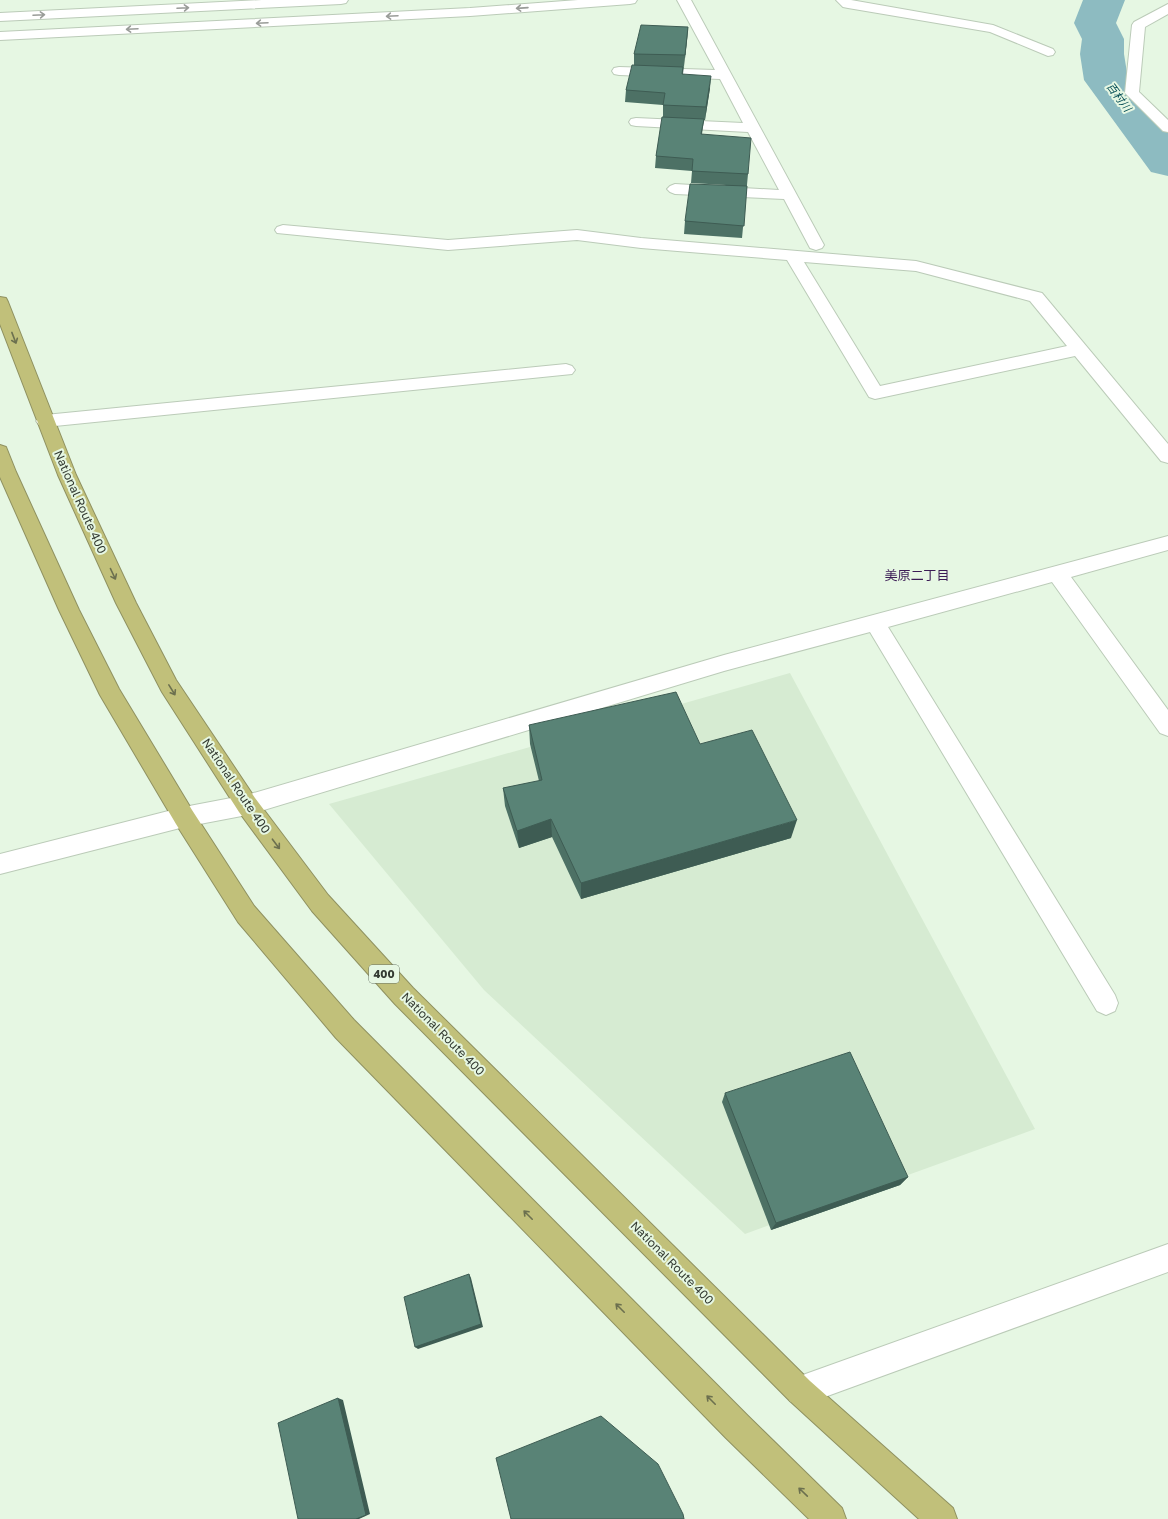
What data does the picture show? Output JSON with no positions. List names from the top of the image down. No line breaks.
{"streets":{"highway":["National Route 400","400"]},"districts":["美原二丁目"],"water":["百村川"]}
